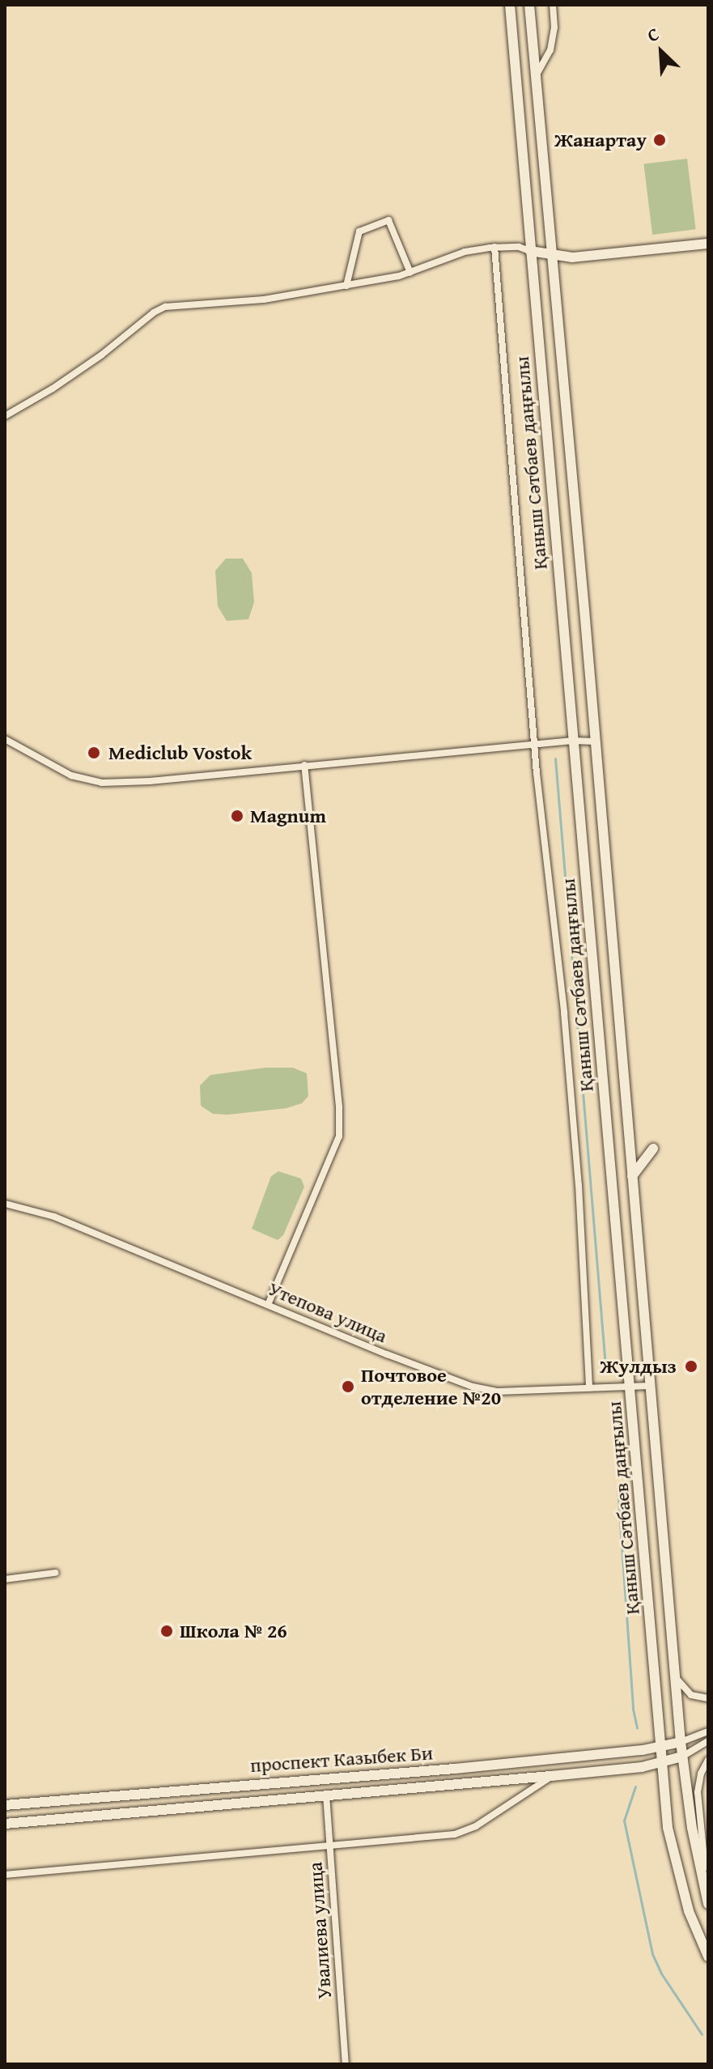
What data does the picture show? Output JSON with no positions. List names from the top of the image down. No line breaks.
{"streets":{"main road":["Қаныш Сәтбаев даңғылы","проспект Казыбек Би"],"street":["Утепова улица","Увалиева улица"]},"crossings":[["Қаныш Сәтбаев даңғылы","Утепова улица"],["Қаныш Сәтбаев даңғылы","проспект Казыбек Би"],["проспект Казыбек Би","Увалиева улица"]],"places":["Жанартау","Mediclub Vostok","Magnum","Жулдыз","Почтовое отделение №20","Школа № 26"],"north":"top left"}
